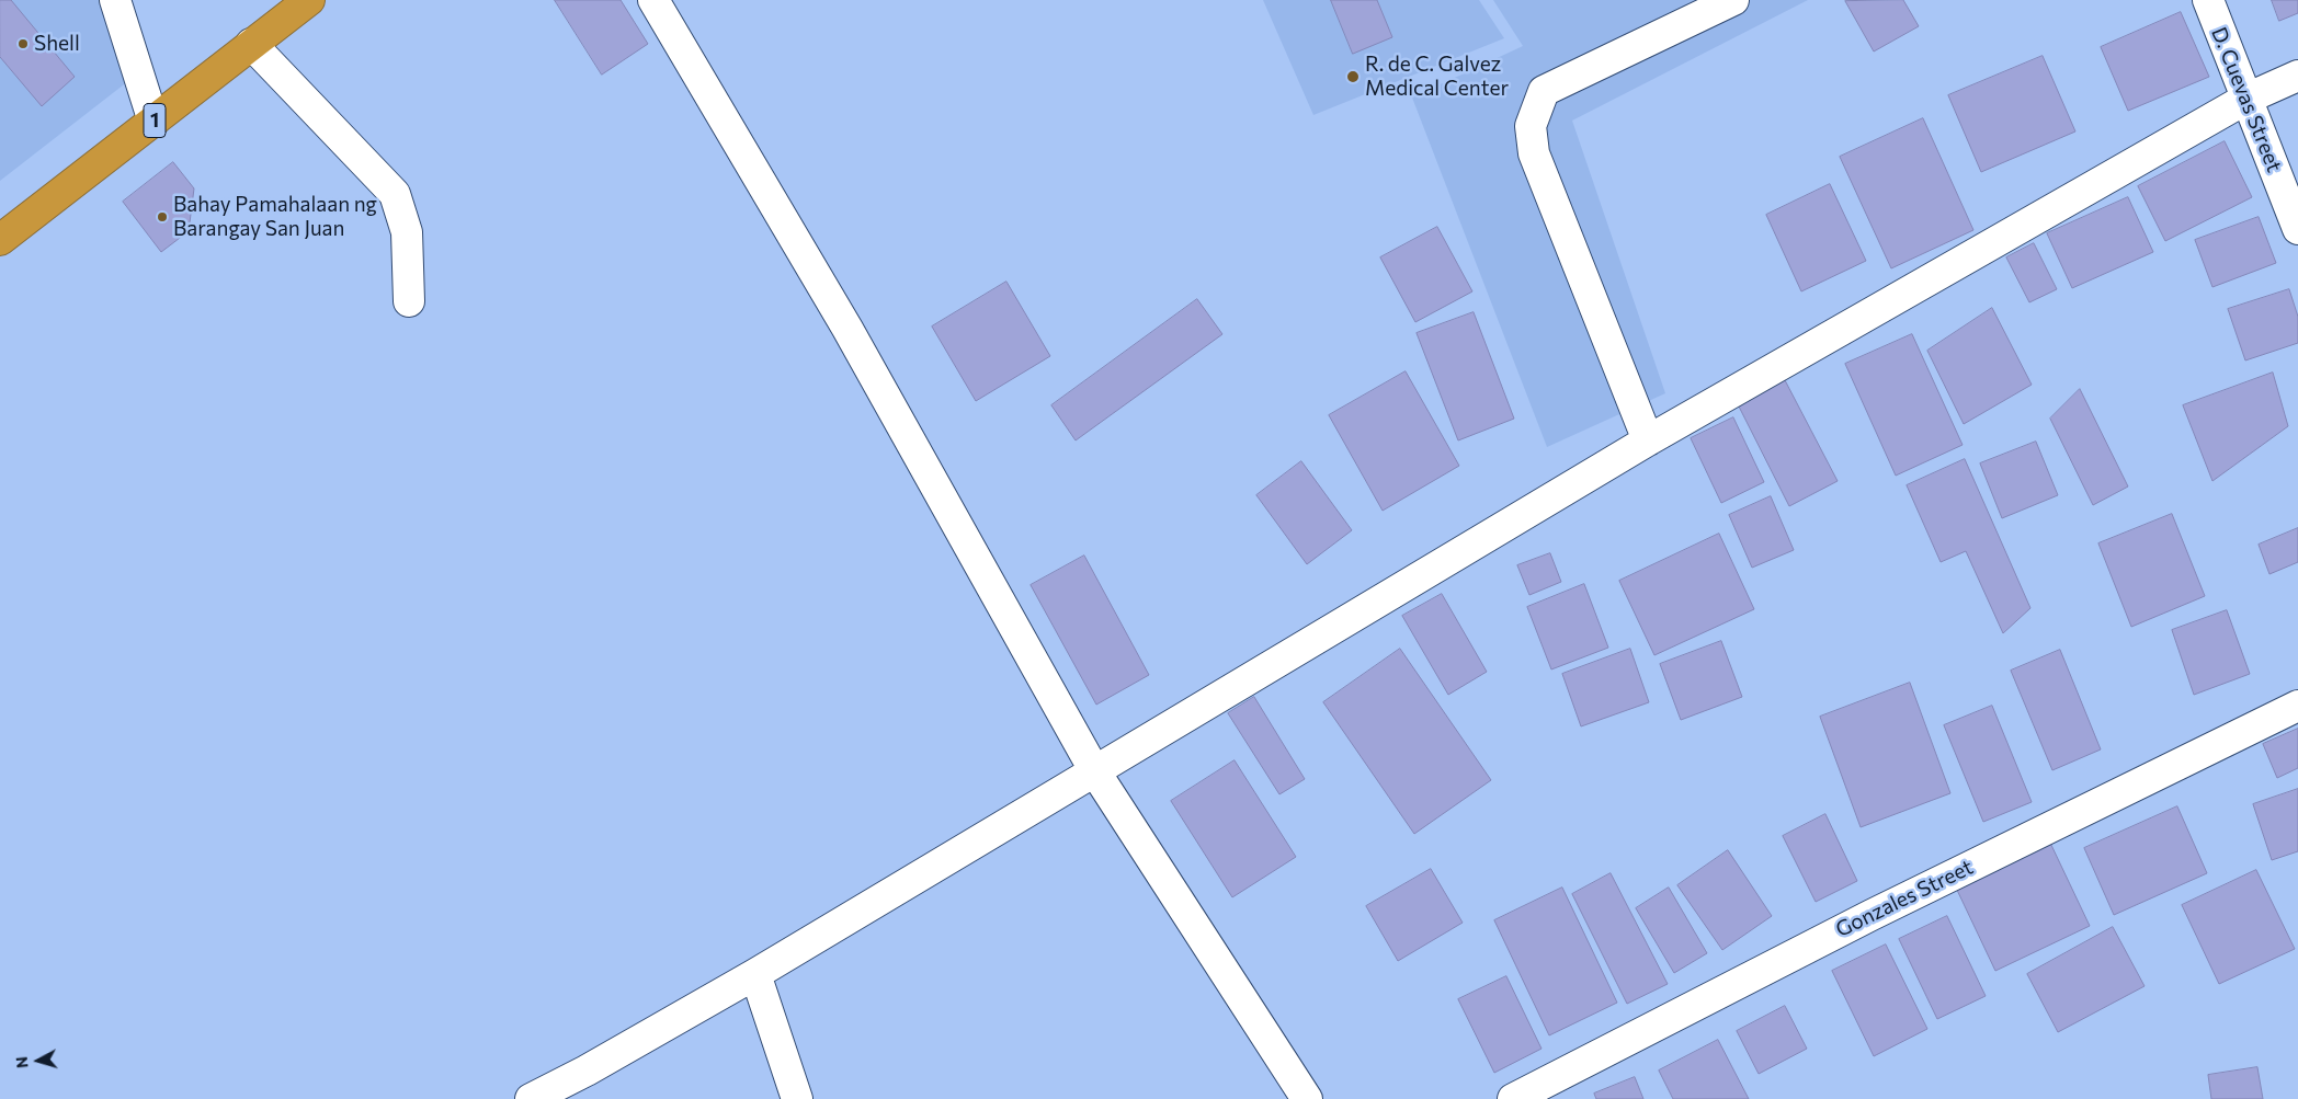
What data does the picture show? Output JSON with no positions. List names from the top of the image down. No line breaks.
{"streets":{"highway":["1"],"street":["D. Cuevas Street","Gonzales Street"]},"places":["Shell","R. de C. Galvez Medical Center","Bahay Pamahalaan ng Barangay San Juan"],"north":"left"}
